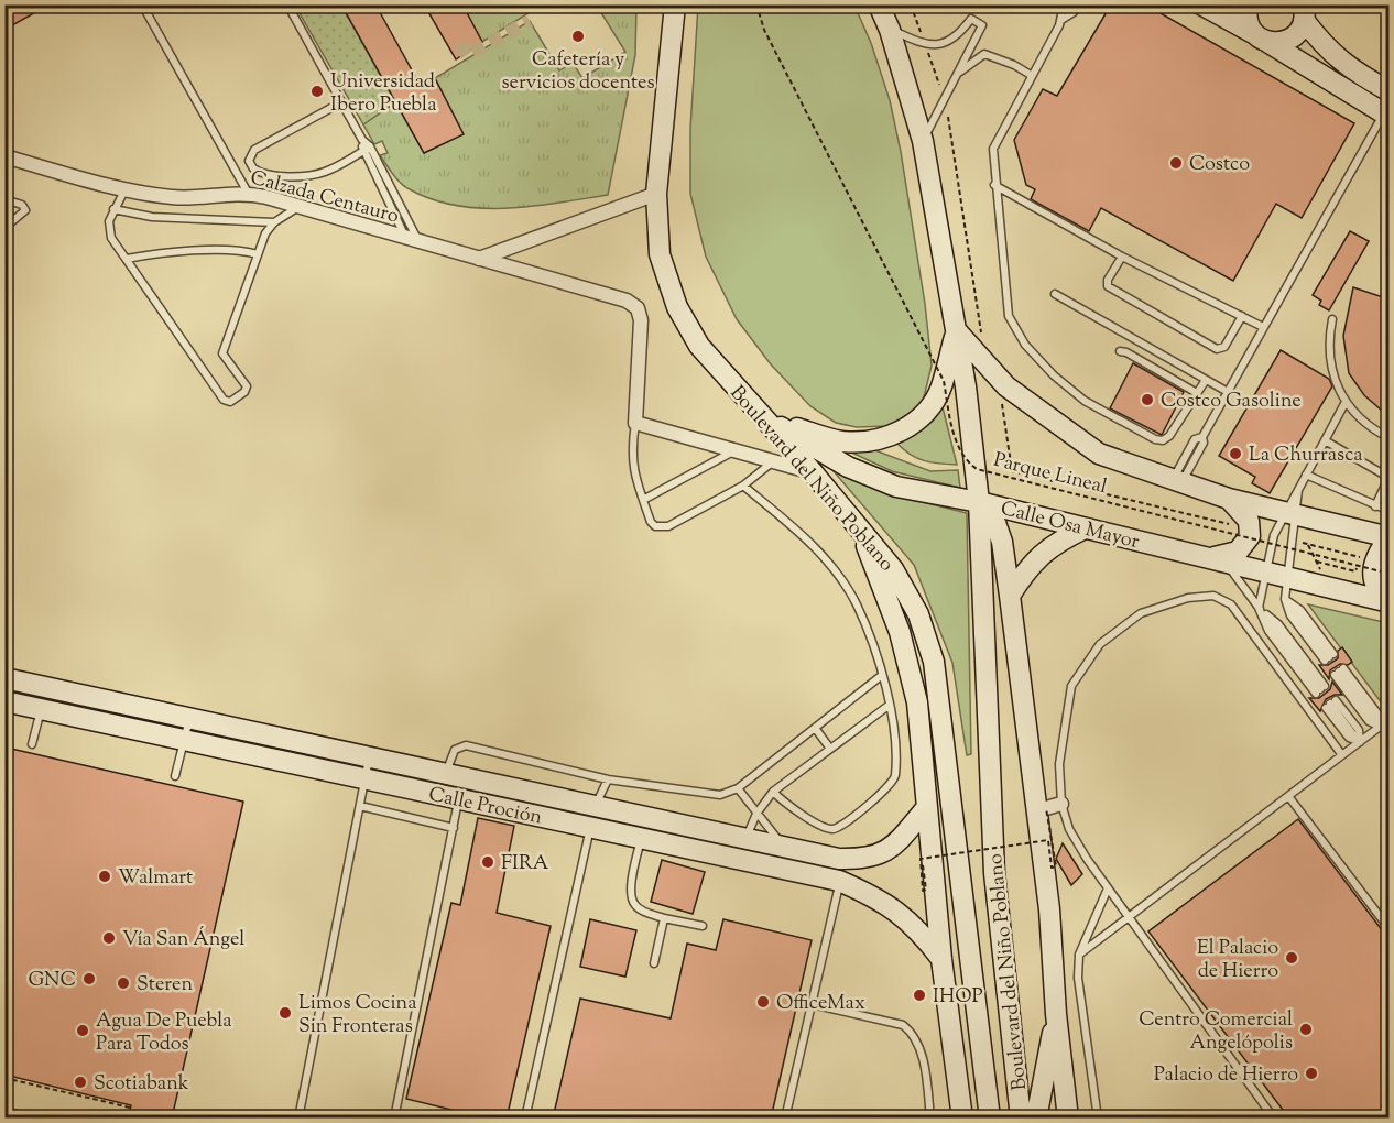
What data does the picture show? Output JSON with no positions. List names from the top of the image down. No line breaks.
{"streets":{"main road":["Boulevard del Niño Poblano","Calle Osa Mayor","Calle Proción"],"street":["Calzada Centauro"],"path":["Parque Lineal"]},"crossings":[["Boulevard del Niño Poblano","Calle Osa Mayor"]],"places":["Cafetería y servicios docentes","Universidad Ibero Puebla","Costco","Costco Gasoline","La Churrasca","FIRA","Walmart","Vía San Ángel","El Palacio de Hierro","GNC","Steren","IHOP","OfficeMax","Limos Cocina Sin Fronteras","Centro Comercial Angelópolis","Agua De Puebla Para Todos","Palacio de Hierro","Scotiabank"]}
